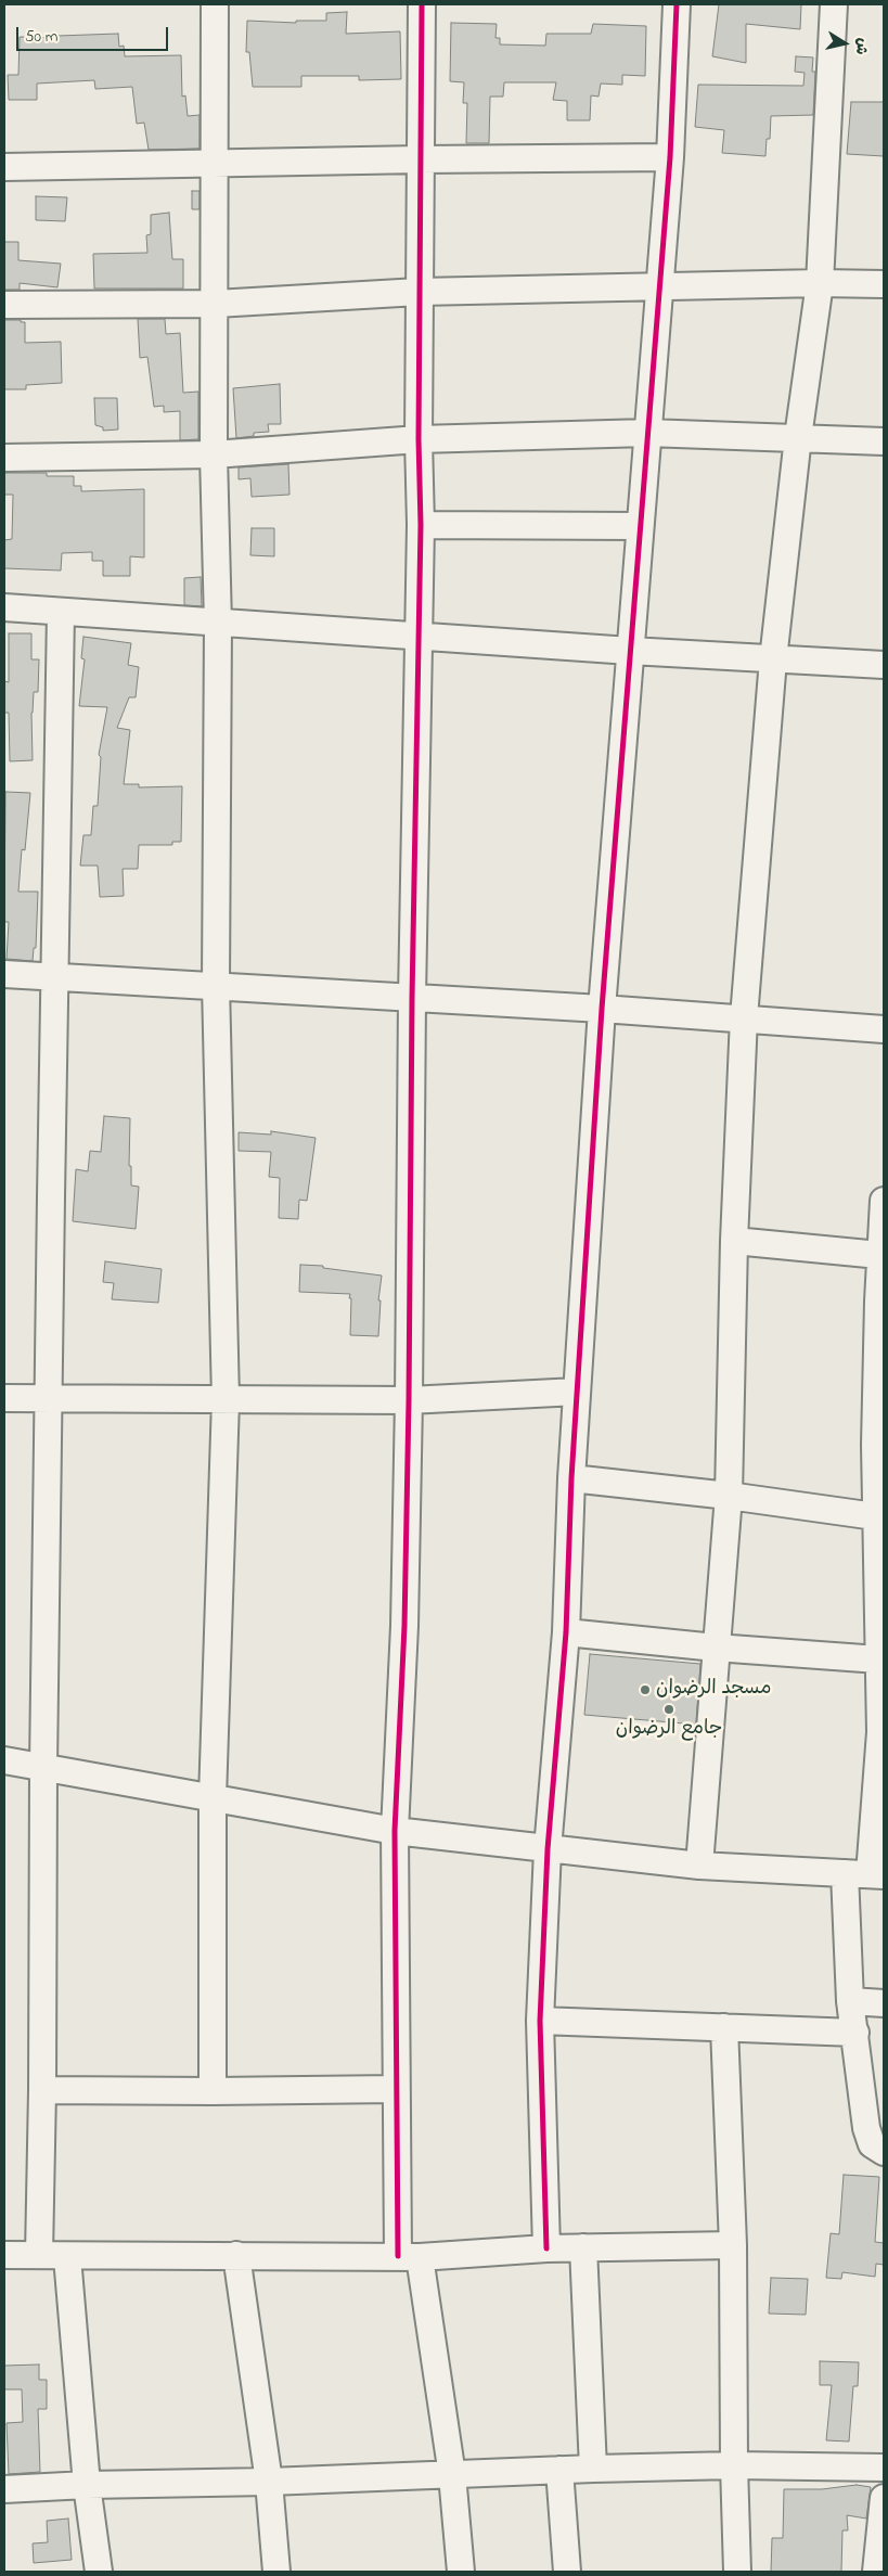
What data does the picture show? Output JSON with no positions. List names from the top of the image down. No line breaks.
{"places":["مسجد الرضوان","جامع الرضوان"],"scale_bar":"50 m","north":"right"}
